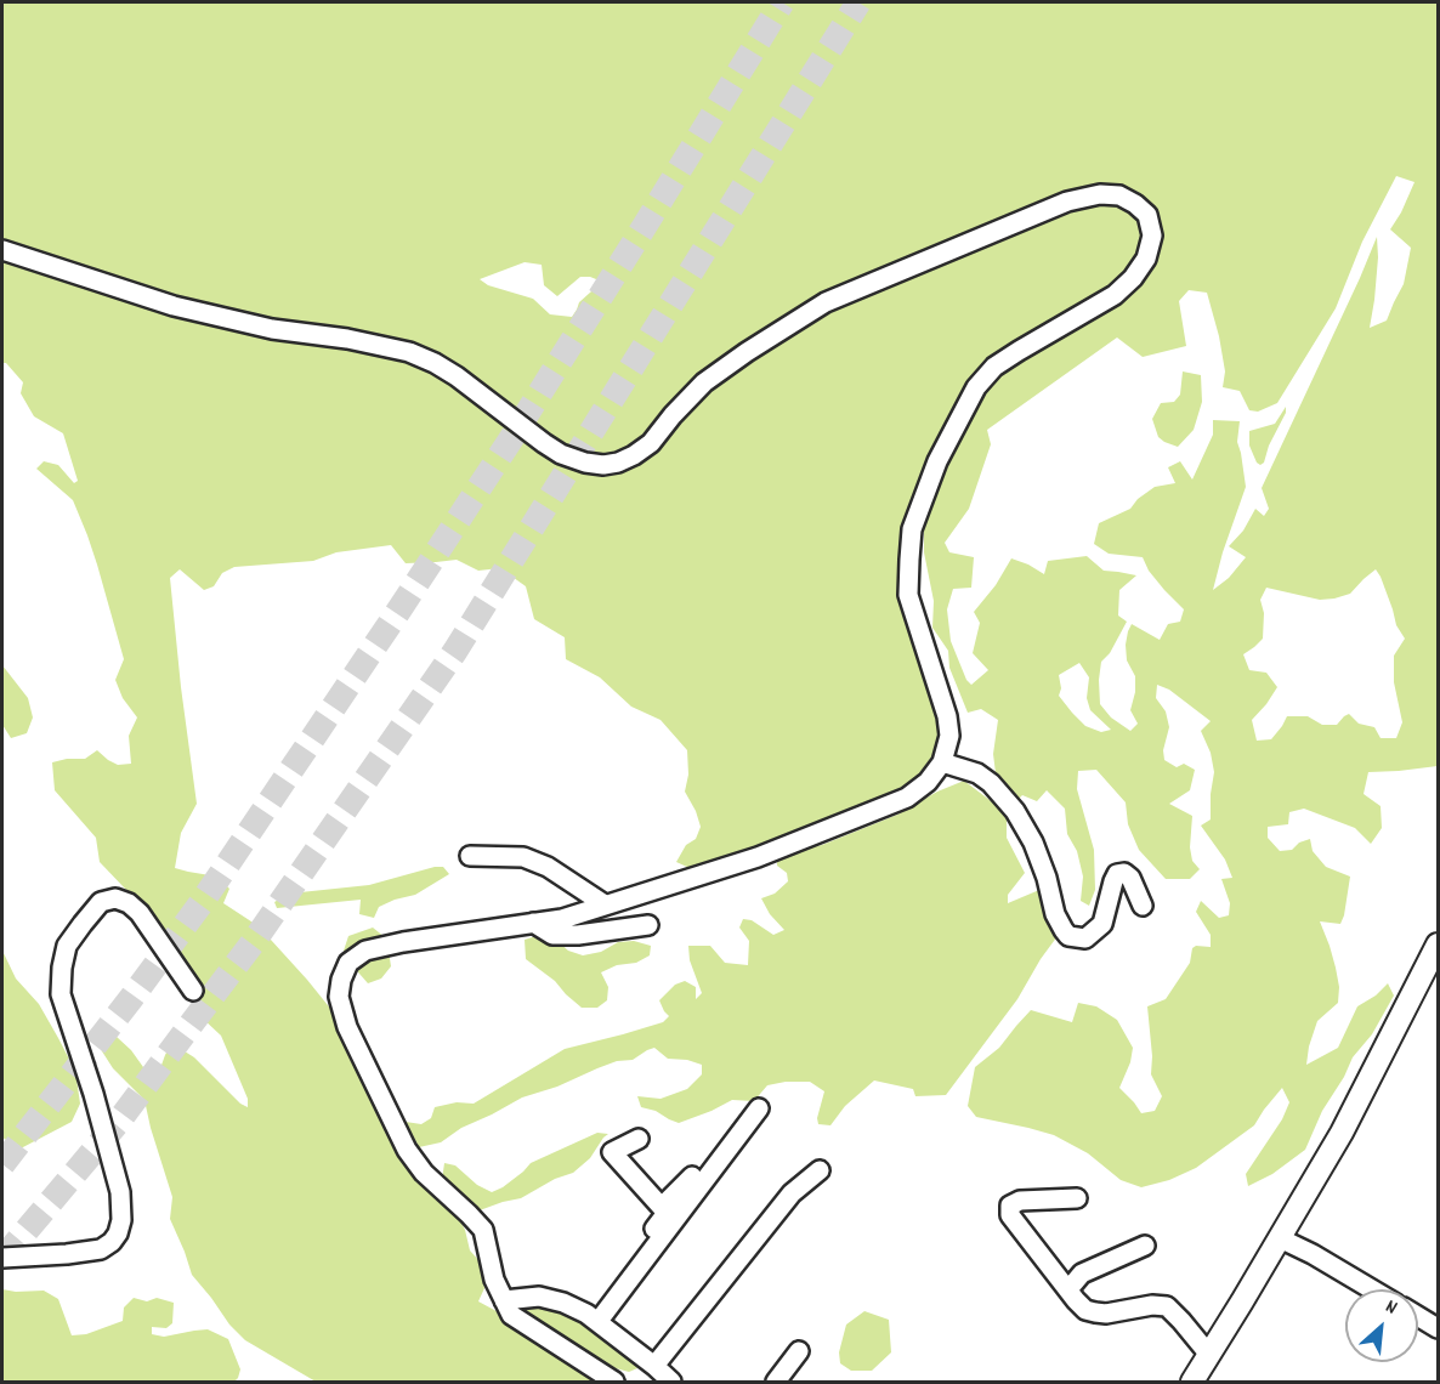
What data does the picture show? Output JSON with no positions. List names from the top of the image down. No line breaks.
{"north":"top right"}
